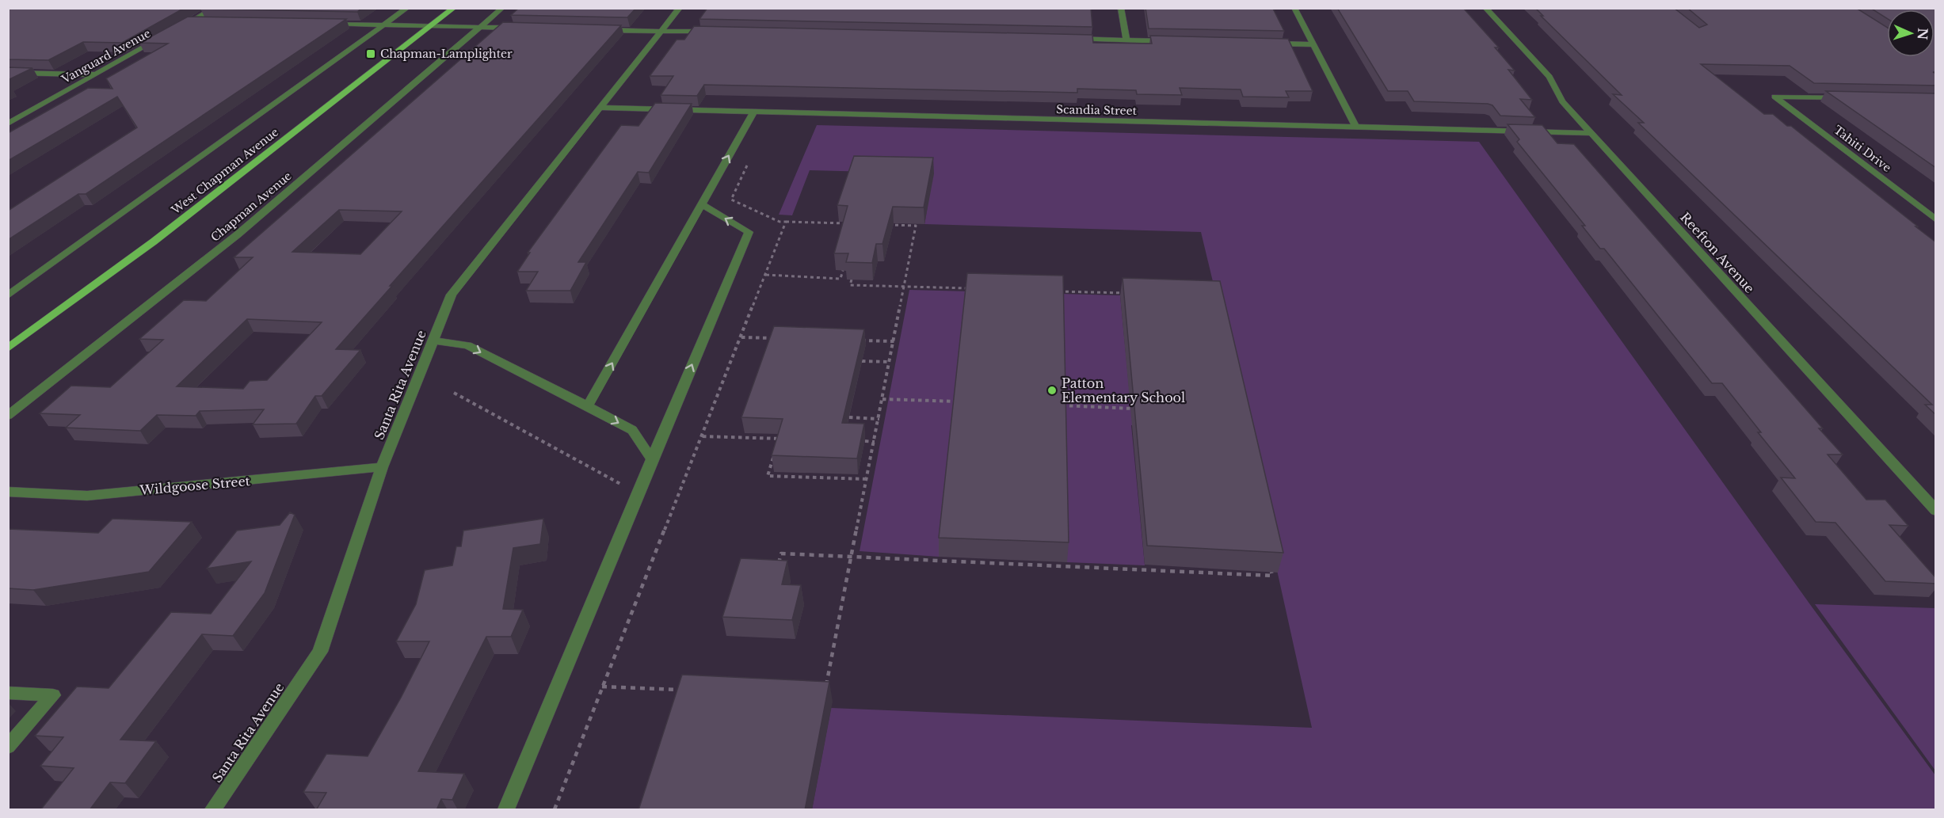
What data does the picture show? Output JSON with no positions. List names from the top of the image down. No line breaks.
{"streets":{"main road":["West Chapman Avenue"],"street":["Vanguard Avenue","Scandia Street","Tahiti Drive","Chapman Avenue","Reefton Avenue","Santa Rita Avenue","Wildgoose Street"]},"crossings":[["Scandia Street","Reefton Avenue"],["Scandia Street","Santa Rita Avenue"],["Santa Rita Avenue","Wildgoose Street"]],"places":{"transit":["Chapman-Lamplighter"],"other":["Patton Elementary School"]},"north":"right"}
